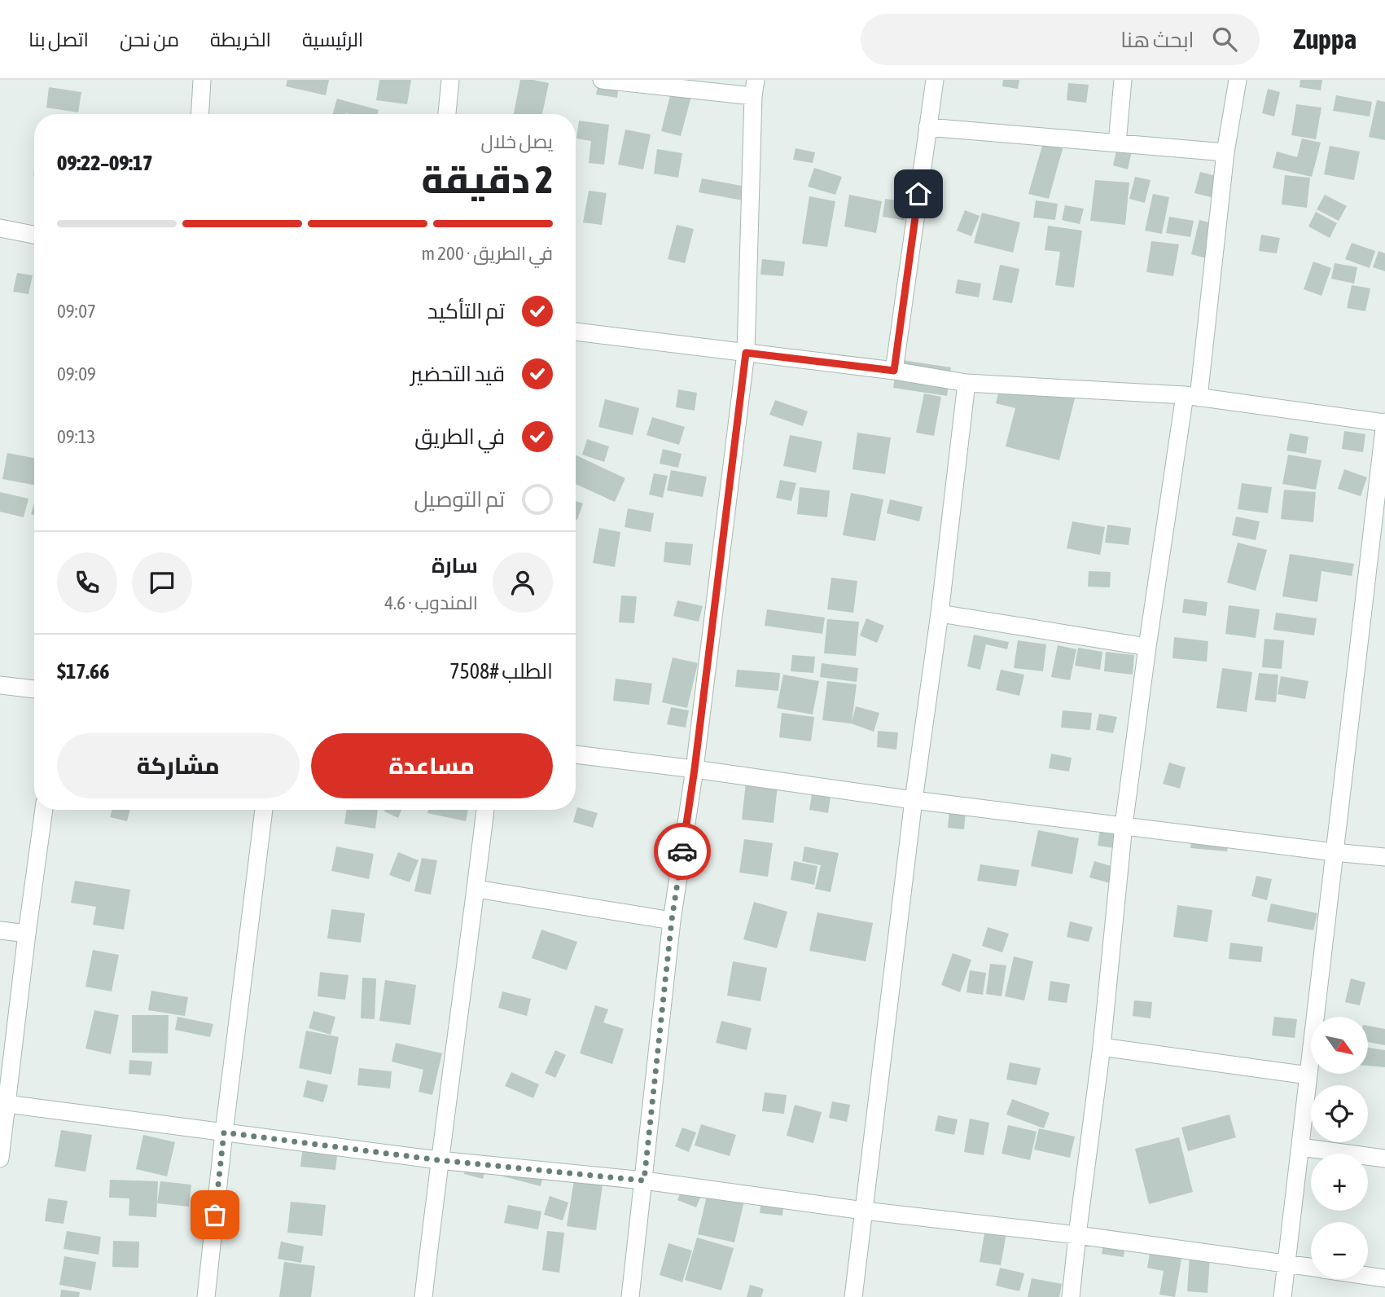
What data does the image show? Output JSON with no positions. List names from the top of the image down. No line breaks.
{"north":"bottom right","page":{"header":"Zuppa","search":"ابحث هنا","nav":["الرئيسية","الخريطة","من نحن","اتصل بنا"],"heading":["2 دقيقة","يصل خلال","09:17–09:22"],"panel":["سارة","المندوب · 4.6","الطلب #7508","$17.66"],"bar":"في الطريق · 200 m","list":[["تم التأكيد","09:07"],["قيد التحضير","09:09"],["في الطريق","09:13"],"تم التوصيل"],"buttons":["مساعدة","مشاركة"],"map_buttons":["+","−"]}}
